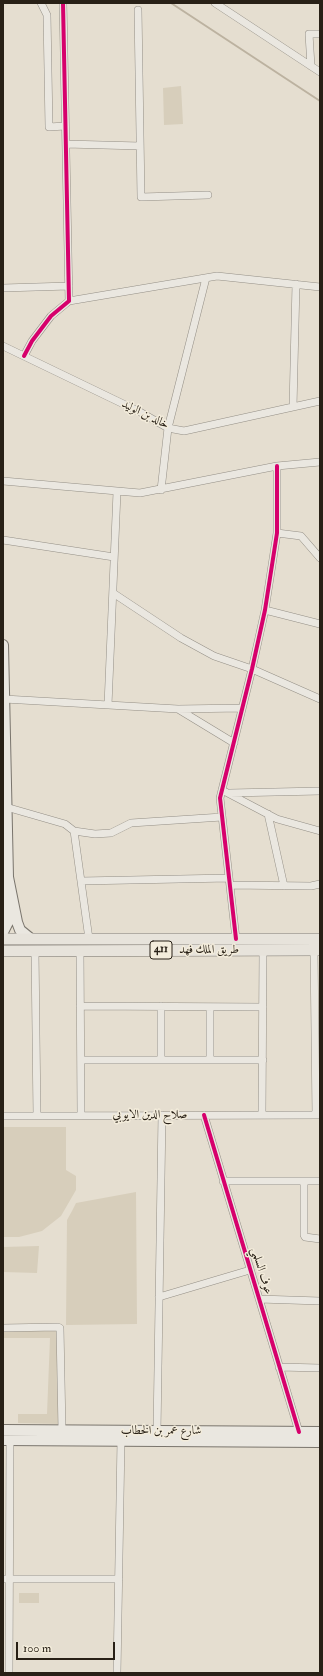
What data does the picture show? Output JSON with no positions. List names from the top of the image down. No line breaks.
{"streets":{"main road":["411","طريق الملك فهد"],"street":["خالد بن الوليد","صلاح الدين الايوبي","عوف السلمي","شارع عمر بن الخطاب"]},"crossings":[["صلاح الدين الايوبي","عوف السلمي"],["عوف السلمي","شارع عمر بن الخطاب"]],"scale_bar":"100 m"}
